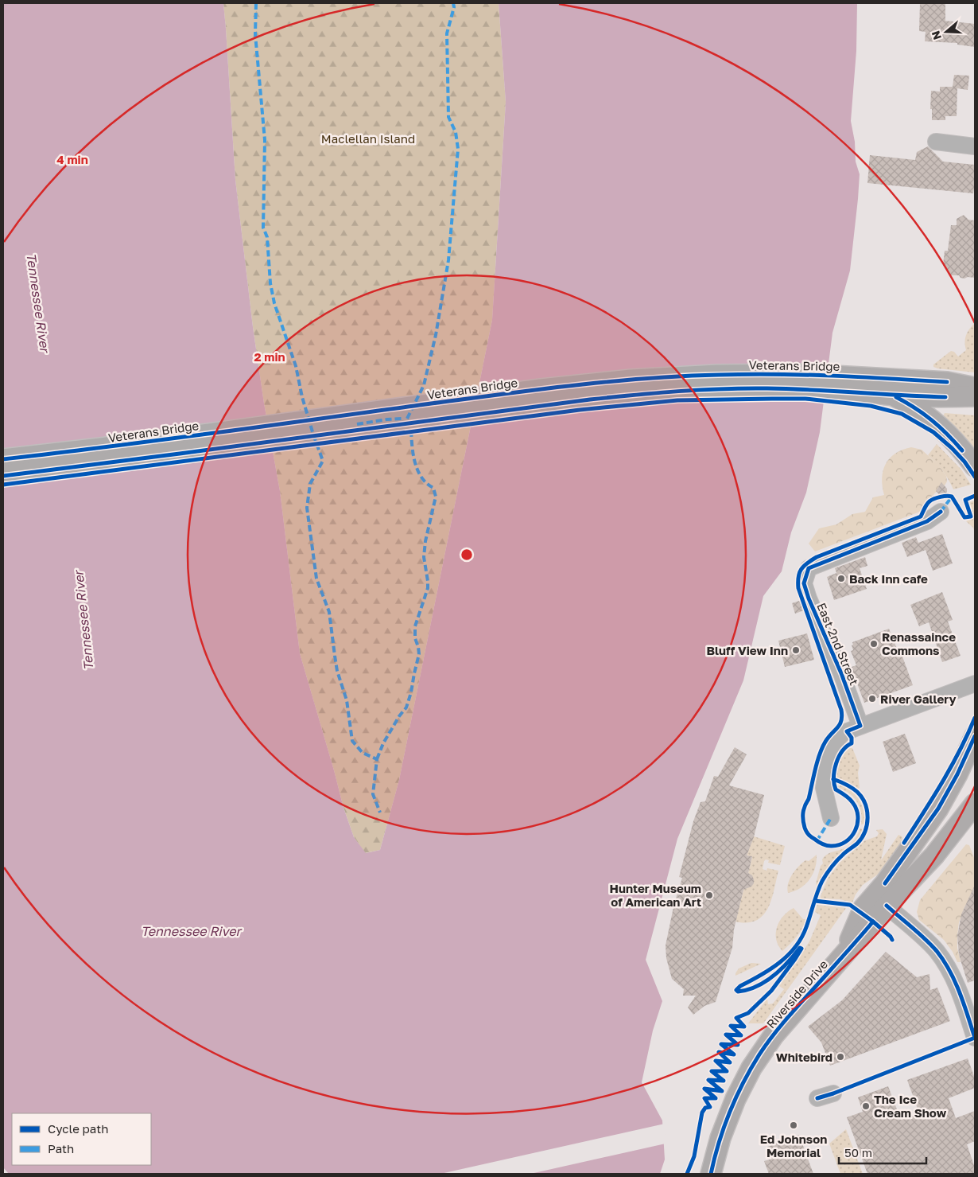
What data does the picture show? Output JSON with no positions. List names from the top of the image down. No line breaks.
{"streets":{"main road":["Veterans Bridge","Riverside Drive"],"street":["East 2nd Street"]},"water":["Tennessee River"],"parks":["Maclellan Island"],"places":["Back Inn cafe","Renassaince Commons","Bluff View Inn","River Gallery","Hunter Museum of American Art","Whitebird","The Ice Cream Show","Ed Johnson Memorial"],"legend":["Cycle path","Path"],"scale_bar":"50 m","north":"left","rings":["4 min","2 min"]}
